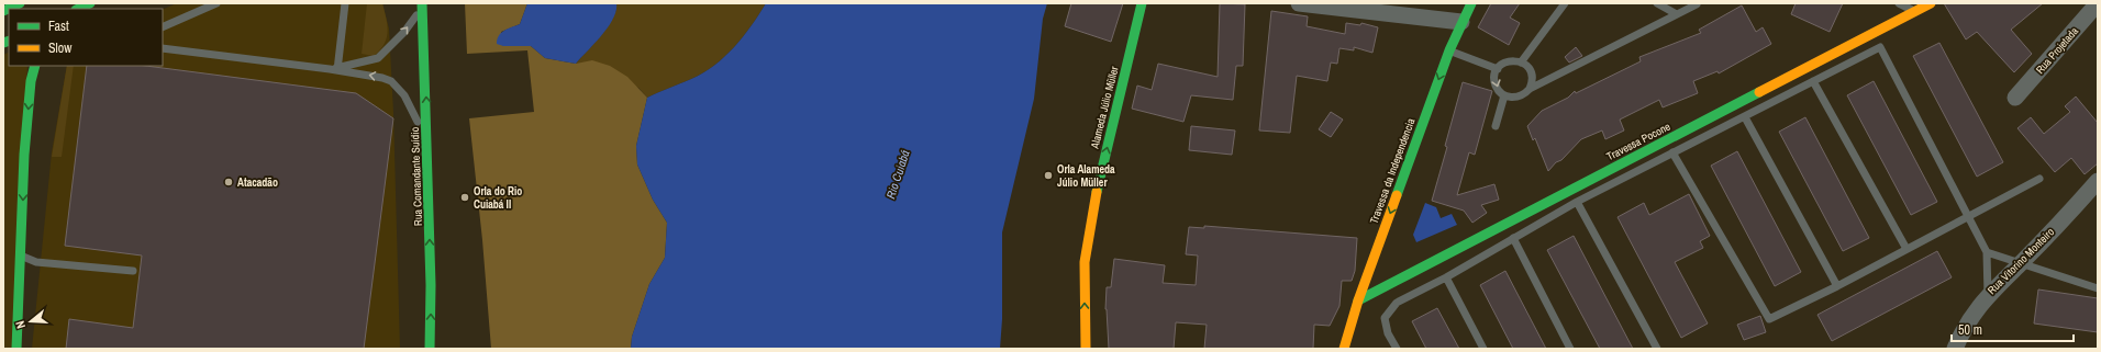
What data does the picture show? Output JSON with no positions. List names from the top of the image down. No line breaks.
{"streets":{"main road":["Alameda Júlio Müller","Travessa Pocone","Travessa da Independencia","Rua Comandante Suídio"],"street":["Rua Projetada","Rua Vitorino Monteiro"]},"crossings":[["Travessa Pocone","Travessa da Independencia"]],"one_way":["Alameda Júlio Müller","Travessa da Independencia","Rua Comandante Suídio"],"water":["Rio Cuiabá"],"places":["Orla Alameda Júlio Müller","Atacadão","Orla do Rio Cuiabá II"],"legend":["Fast","Slow"],"scale_bar":"50 m","north":"left"}
